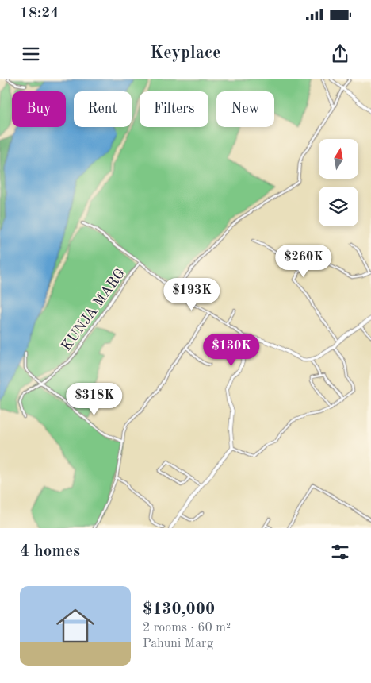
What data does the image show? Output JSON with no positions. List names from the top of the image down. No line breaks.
{"streets":{"street":["KUNJA MARG"]},"north":"top","page":{"status":"18:24","header":"Keyplace","chip":["Buy","Rent","Filters","New"],"price":["$260K","$193K","$130K","$318K"],"heading":"4 homes","list":[{"name":"$130,000","note":"2 rooms · 60 m² · Pahuni Marg"}]}}
